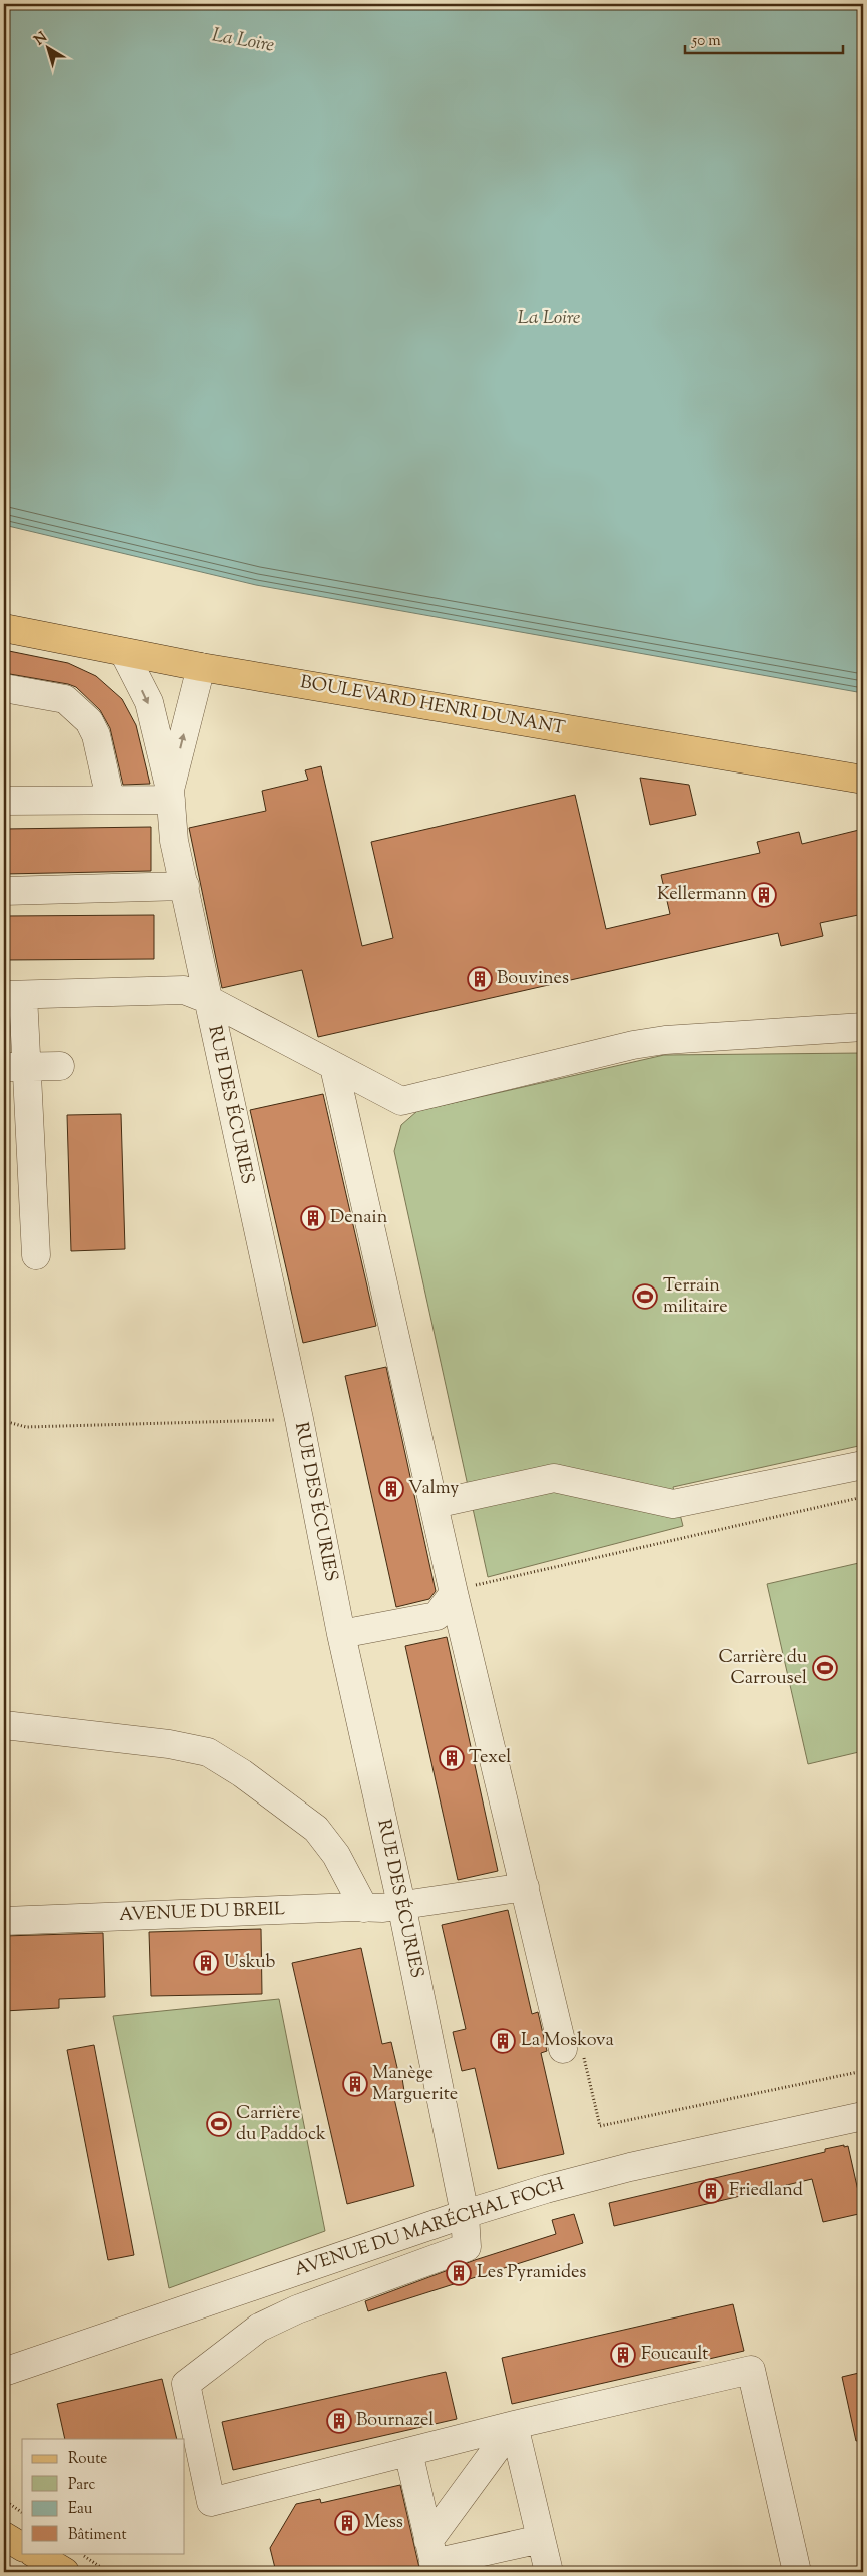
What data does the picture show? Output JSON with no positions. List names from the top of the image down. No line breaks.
{"streets":{"main road":["BOULEVARD HENRI DUNANT"],"street":["RUE DES ÉCURIES","AVENUE DU BREIL","AVENUE DU MARÉCHAL FOCH"]},"crossings":[["BOULEVARD HENRI DUNANT","RUE DES ÉCURIES"],["RUE DES ÉCURIES","AVENUE DU BREIL"],["RUE DES ÉCURIES","AVENUE DU MARÉCHAL FOCH"]],"water":["La Loire"],"places":{"building":["Kellermann","Bouvines","Denain","Valmy","Texel","Uskub","La Moskova","Manège Marguerite","Friedland","Les Pyramides","Foucault","Bournazel","Mess"],"sports":["Terrain militaire","Carrière du Carrousel","Carrière du Paddock"]},"legend":["Route","Parc","Eau","Bâtiment"],"scale_bar":"50 m","north":"top left"}
